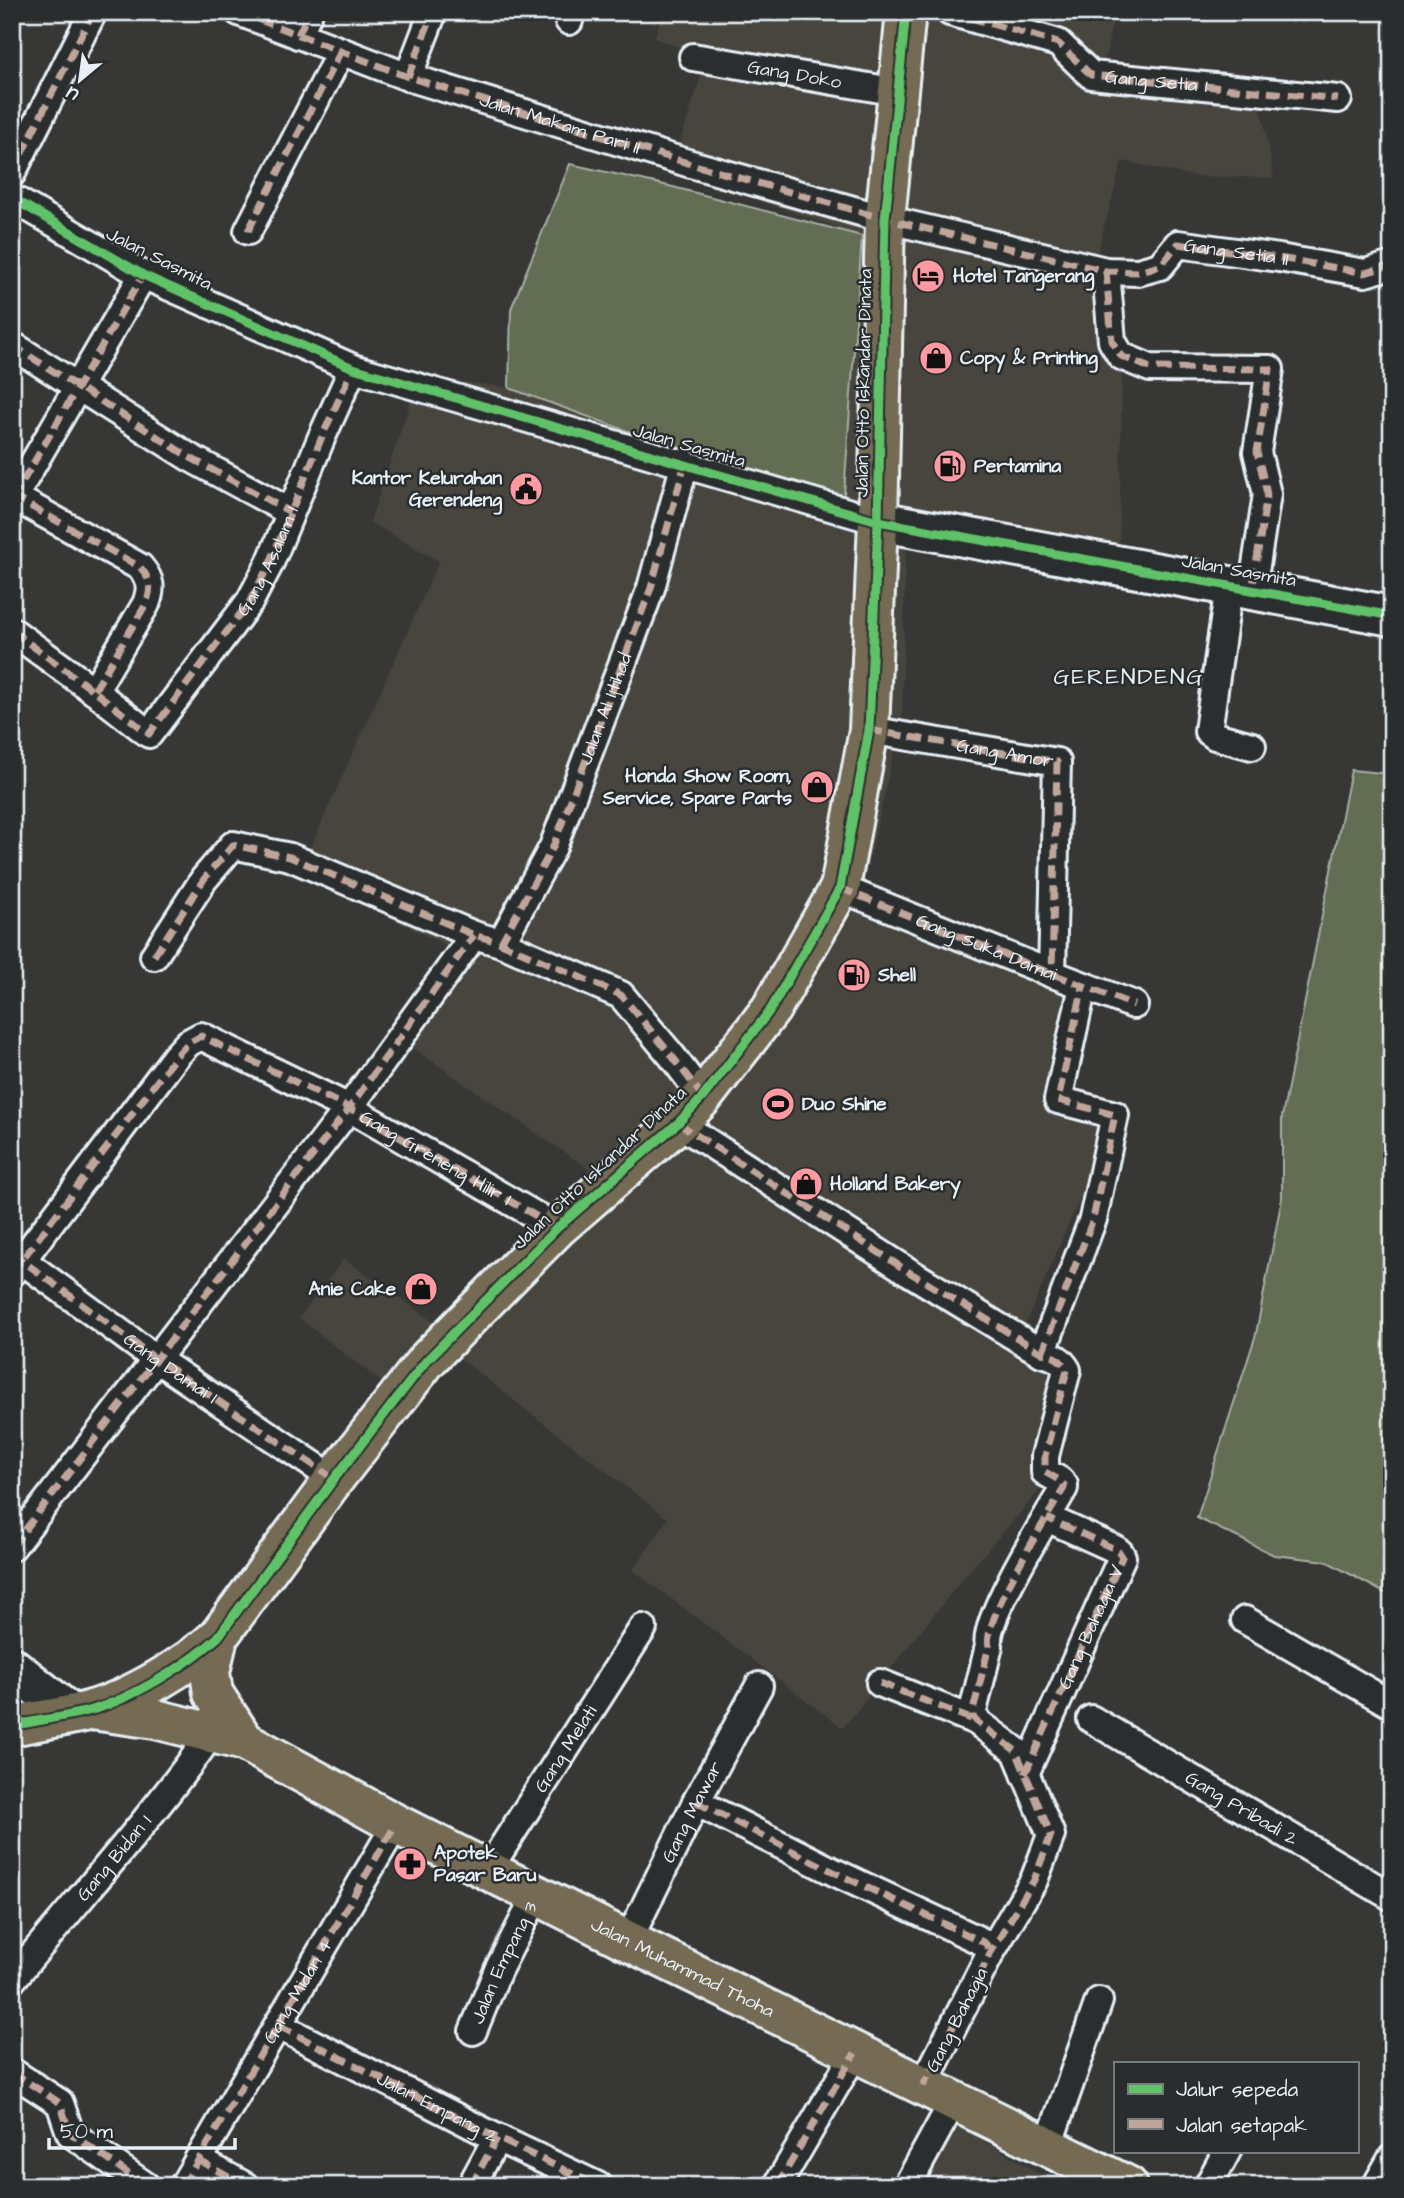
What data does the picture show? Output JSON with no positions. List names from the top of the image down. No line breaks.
{"streets":{"main road":["Jalan Otto Iskandar Dinata","Jalan Muhammad Thoha"],"street":["Gang Doko","Gang Setia 1","Jalan Makam Pari II","Gang Setia II","Jalan Sasmita","Gang Asalam 1","Jalan Al Ijtihad","Gang Amor","Gang Suka Damai","Gang Greneng Hilir I","Gang Damai I","Gang Bahagia V","Gang Melati","Gang Pribadi 2","Gang Mawar","Gang Bidan 1","Jalan Empang 3","Gang Midan 4","Gang Bahagia","Jalan Empang 2"]},"crossings":[["Gang Doko","Jalan Otto Iskandar Dinata"],["Jalan Makam Pari II","Gang Setia II"],["Jalan Makam Pari II","Jalan Otto Iskandar Dinata"],["Gang Setia II","Jalan Otto Iskandar Dinata"],["Jalan Sasmita","Jalan Otto Iskandar Dinata"],["Jalan Sasmita","Gang Asalam 1"],["Jalan Sasmita","Jalan Al Ijtihad"],["Jalan Otto Iskandar Dinata","Gang Amor"],["Jalan Otto Iskandar Dinata","Gang Suka Damai"],["Jalan Otto Iskandar Dinata","Gang Greneng Hilir I"],["Jalan Otto Iskandar Dinata","Gang Damai I"],["Jalan Otto Iskandar Dinata","Jalan Muhammad Thoha"],["Gang Amor","Gang Suka Damai"],["Gang Greneng Hilir I","Gang Damai I"],["Gang Bahagia V","Gang Bahagia"],["Gang Melati","Jalan Muhammad Thoha"],["Gang Mawar","Jalan Muhammad Thoha"],["Gang Bidan 1","Jalan Muhammad Thoha"],["Jalan Empang 3","Jalan Muhammad Thoha"],["Jalan Muhammad Thoha","Gang Midan 4"],["Jalan Muhammad Thoha","Gang Bahagia"],["Gang Midan 4","Jalan Empang 2"]],"districts":["GERENDENG"],"places":{"hotel":["Hotel Tangerang"],"shop":["Copy & Printing","Honda Show Room, Service, Spare Parts","Holland Bakery","Anie Cake"],"fuel station":["Pertamina","Shell"],"public building":["Kantor Kelurahan Gerendeng"],"sports":["Duo Shine"],"pharmacy":["Apotek Pasar Baru"]},"legend":["Jalur sepeda","Jalan setapak"],"scale_bar":"50 m","north":"bottom left"}
